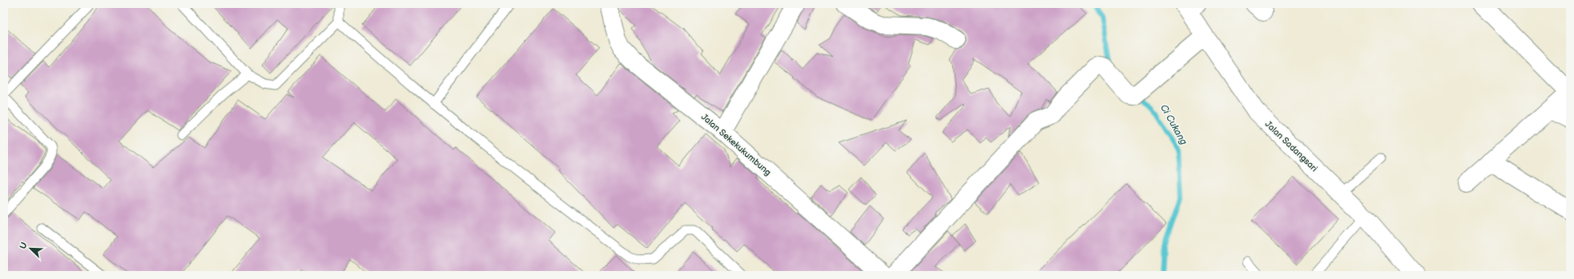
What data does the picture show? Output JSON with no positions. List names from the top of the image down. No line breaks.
{"streets":{"street":["Jalan Sekekukumbung","Jalan Sadangsari"]},"water":["Ci Cukang"],"north":"top left"}
